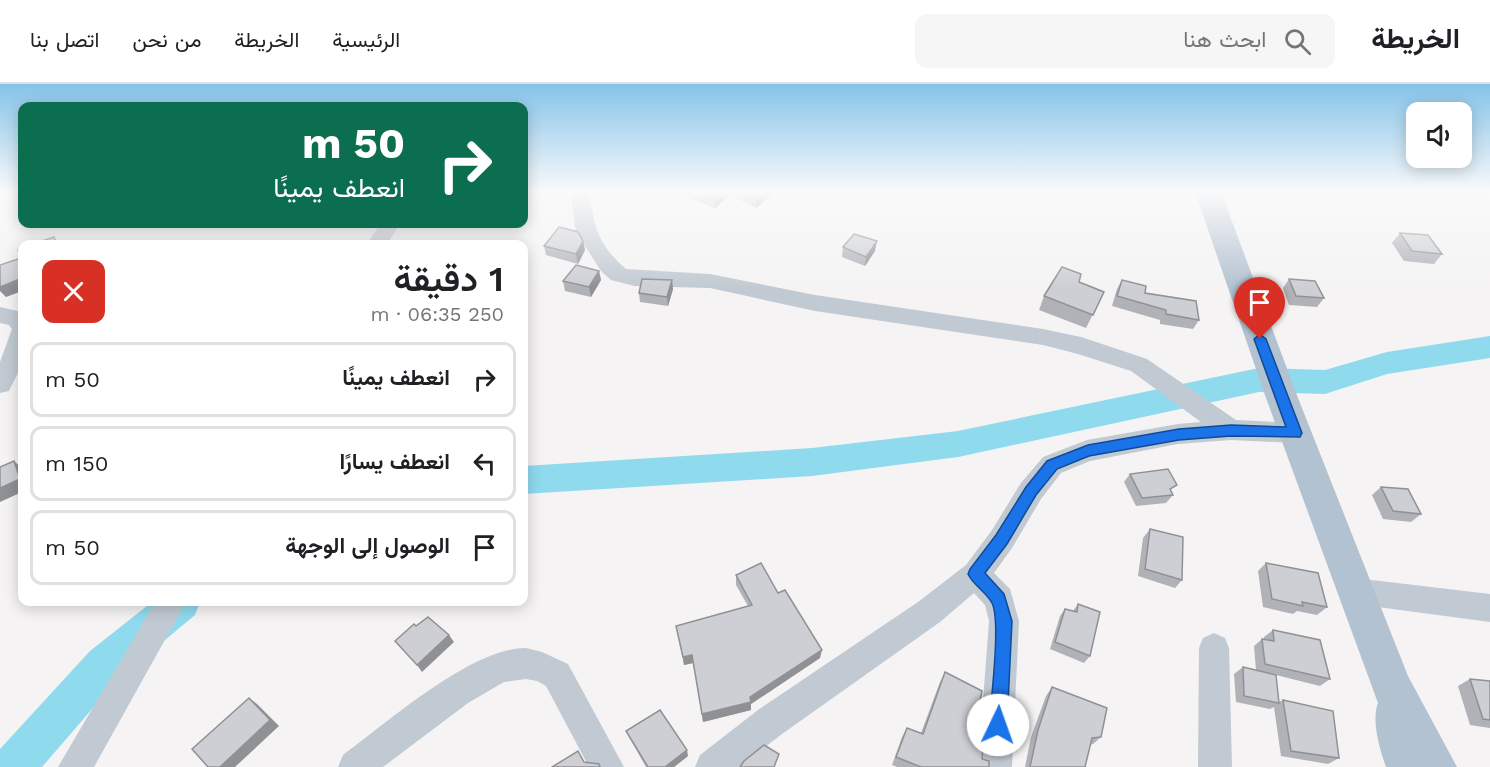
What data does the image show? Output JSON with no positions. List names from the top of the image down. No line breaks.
{"page":{"header":"الخريطة","search":"ابحث هنا","nav":["الرئيسية","الخريطة","من نحن","اتصل بنا"],"turn":["50 m","انعطف يمينًا"],"heading":["1 دقيقة","250 m · 06:35"],"list":[{"name":"انعطف يمينًا","value":"50 m"},{"name":"انعطف يسارًا","value":"150 m"},{"name":"الوصول إلى الوجهة","value":"50 m"}]}}
